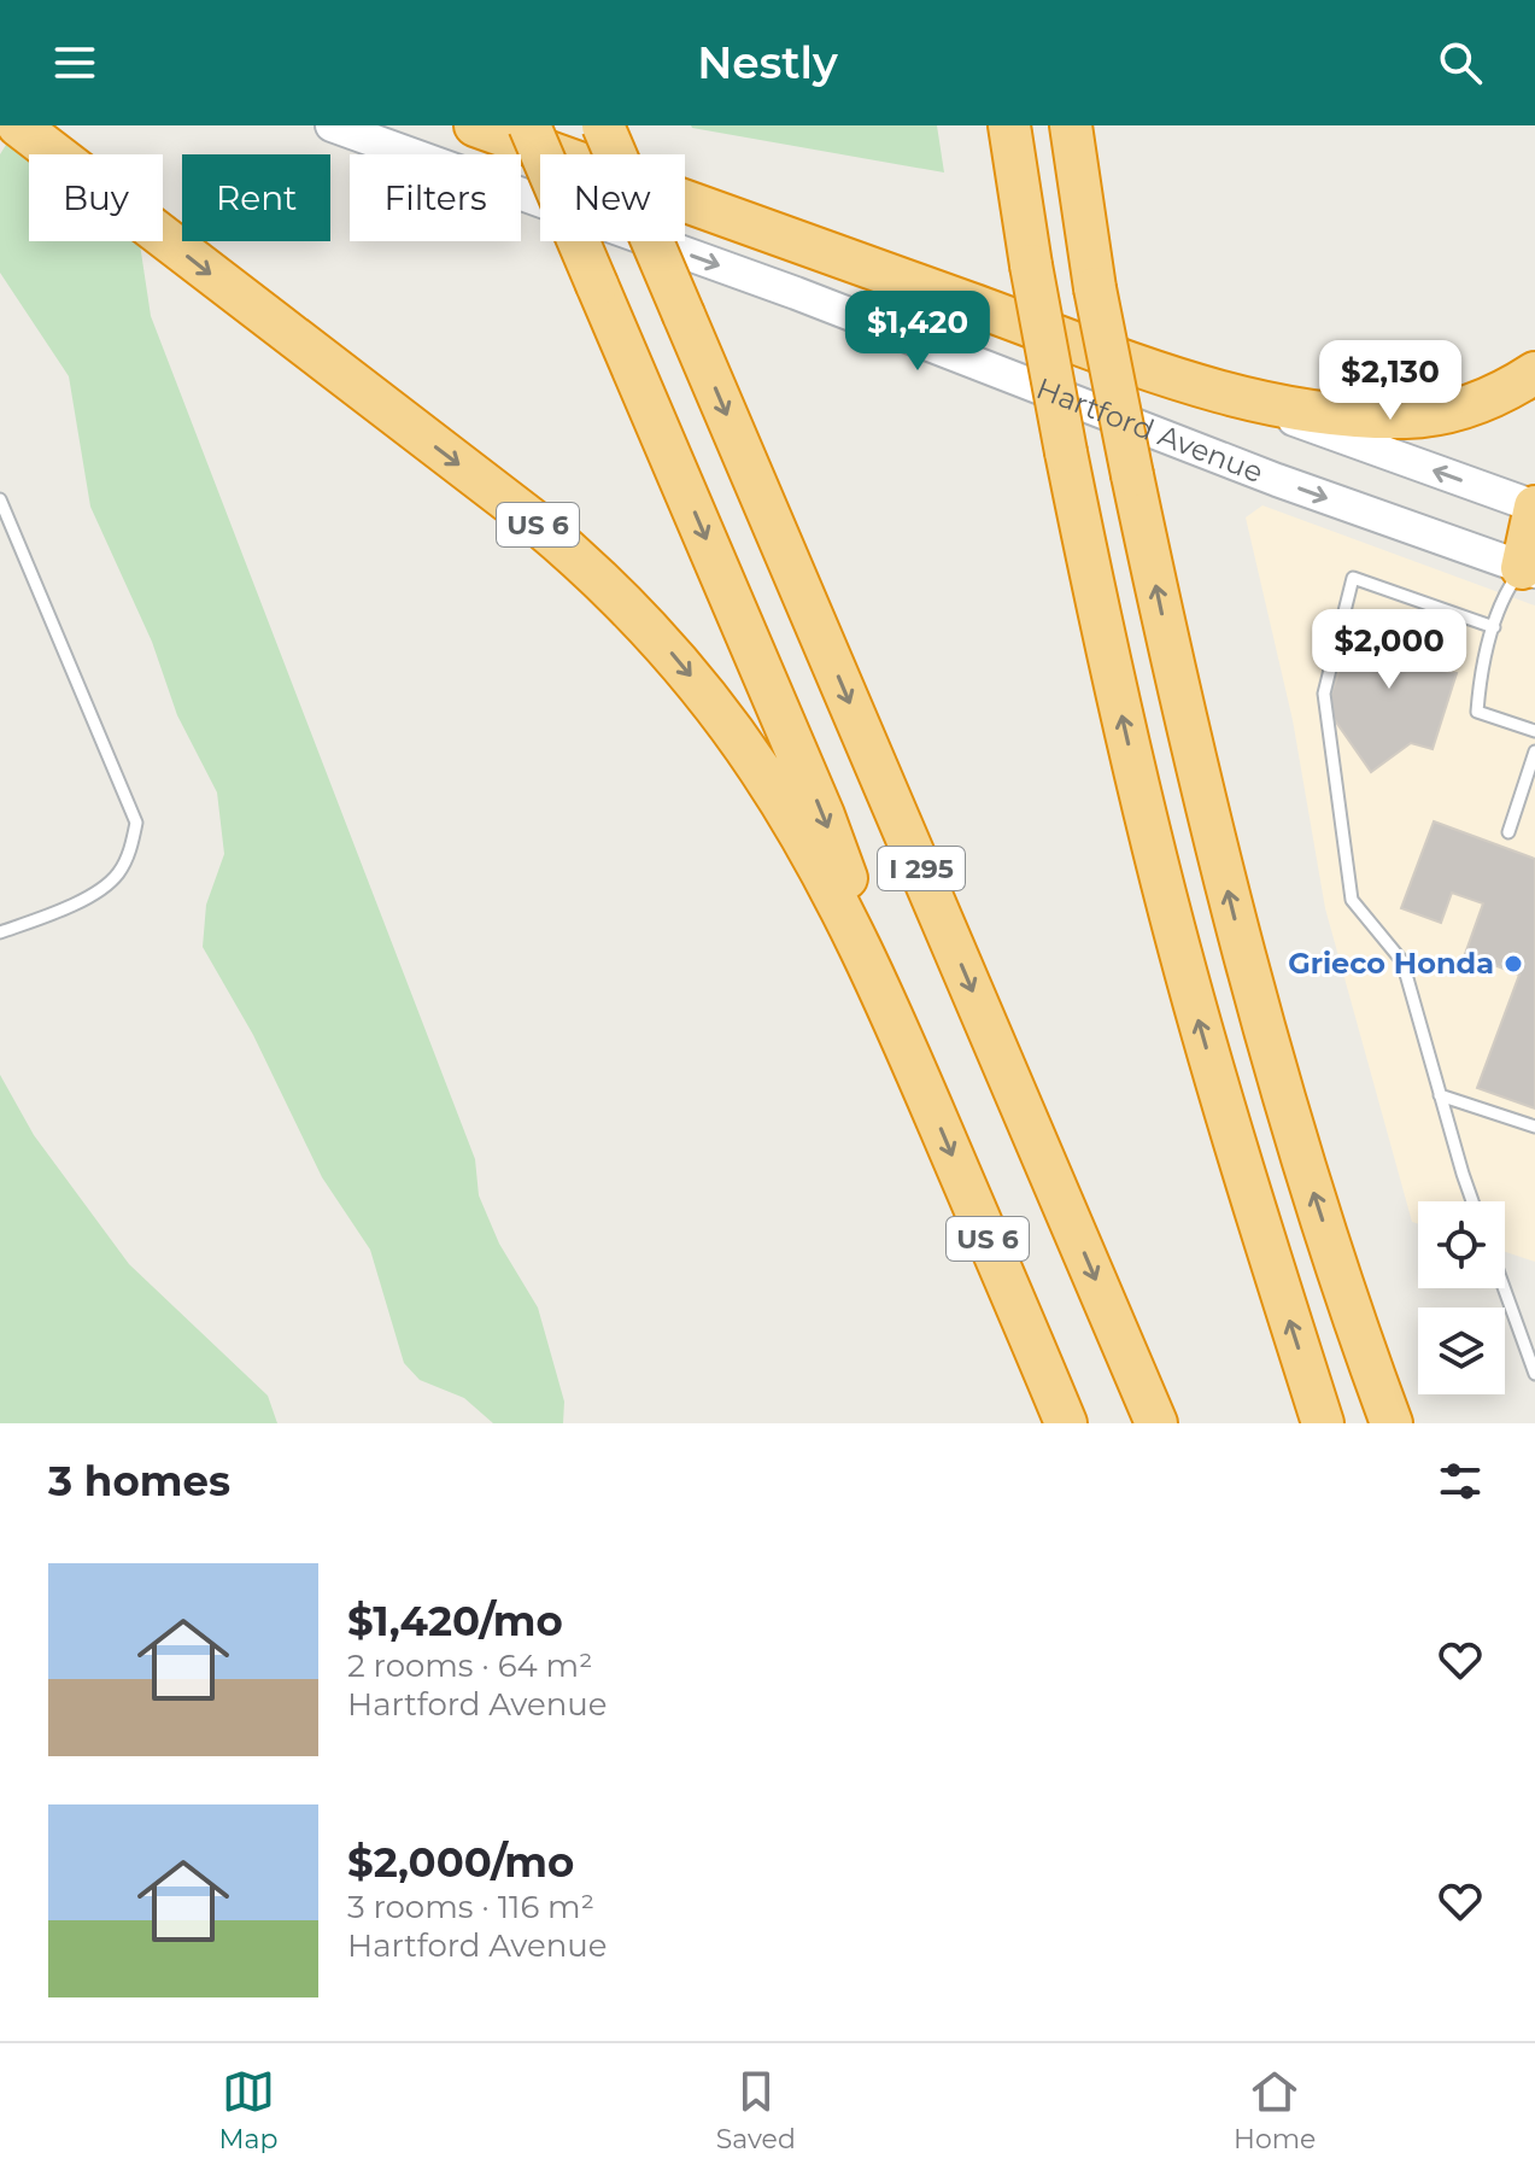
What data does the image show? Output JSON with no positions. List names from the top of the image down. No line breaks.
{"streets":{"highway":["Hartford Avenue","US 6","I 295"]},"places":["Grieco Honda"],"page":{"header":"Nestly","chip":["Buy","Rent","Filters","New"],"price":["$1,420","$2,130","$2,000"],"heading":"3 homes","list":[{"name":"$1,420/mo","note":"2 rooms · 64 m² · Hartford Avenue"},{"name":"$2,000/mo","note":"3 rooms · 116 m² · Hartford Avenue"}],"tabs":["Map","Saved","Home"]}}
